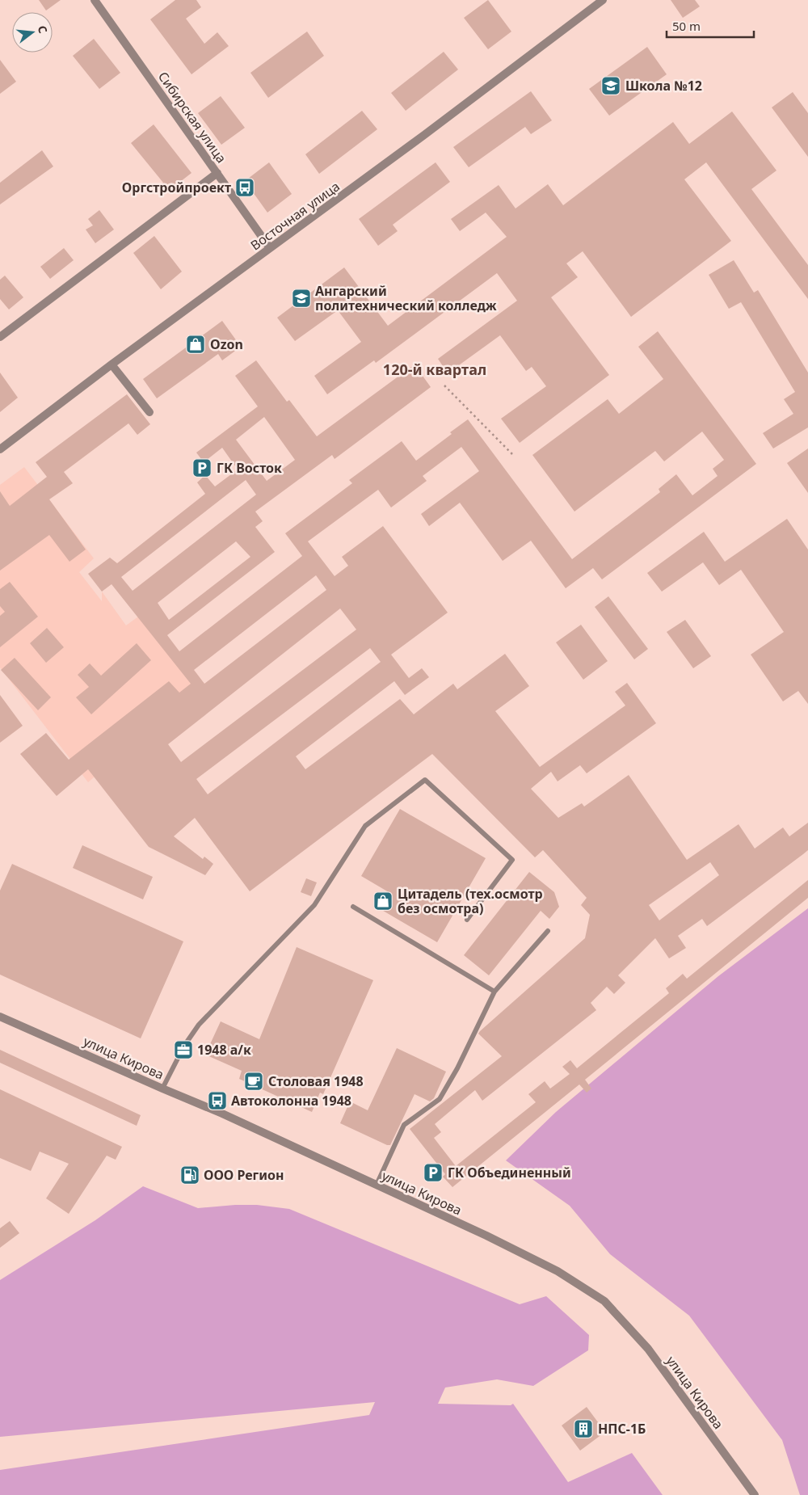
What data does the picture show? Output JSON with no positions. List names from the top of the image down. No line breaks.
{"streets":{"street":["Сибирская улица","Восточная улица","улица Кирова"]},"crossings":[["Сибирская улица","Восточная улица"]],"districts":["120-й квартал"],"places":{"school or university":["Школа №12","Ангарский политехнический колледж"],"bus stop":["Оргстройпроект","Автоколонна 1948"],"shop":["Ozon","Цитадель (тех.осмотр без осмотра)"],"parking":["ГК Восток","ГК Объединенный"],"office":["1948 а/к"],"cafe":["Столовая 1948"],"fuel station":["ООО Регион"],"building":["НПС-1Б"]},"scale_bar":"50 m","north":"right"}
